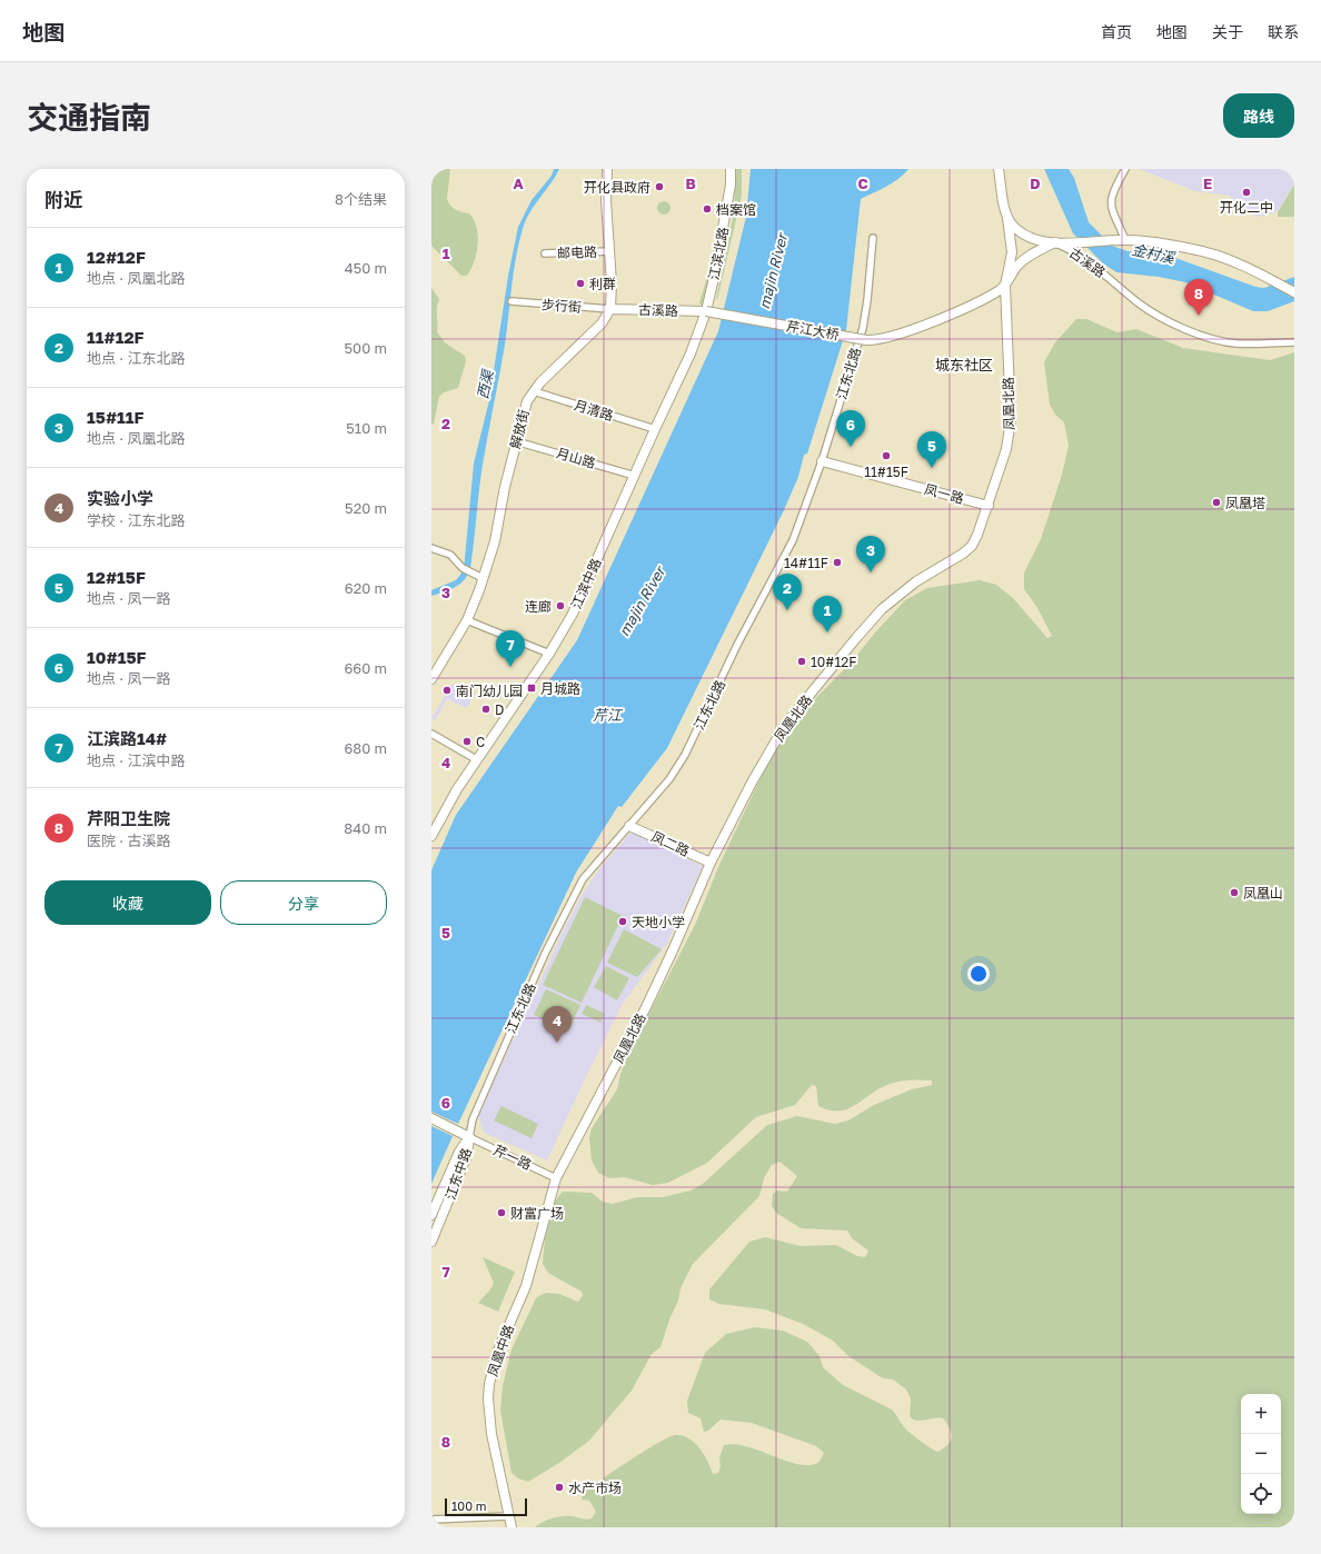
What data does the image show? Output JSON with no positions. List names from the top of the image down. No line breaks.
{"streets":{"street":["邮电路","江滨北路","古溪路","步行街","芹江大桥","江东北路","凤凰北路","月清路","解放街","月山路","凤一路","江滨中路","凤二路","芹一路","江东中路","凤凰中路"]},"crossings":[["江滨北路","古溪路"],["江滨北路","芹江大桥"],["江滨北路","江滨中路"],["古溪路","步行街"],["古溪路","芹江大桥"],["古溪路","凤凰北路"],["古溪路","解放街"],["古溪路","江滨中路"],["步行街","解放街"],["芹江大桥","江滨中路"],["江东北路","凤一路"],["江东北路","凤二路"],["江东北路","芹一路"],["江东北路","江东中路"],["凤凰北路","凤一路"],["凤凰北路","凤二路"],["凤凰北路","芹一路"],["凤凰北路","凤凰中路"],["月清路","解放街"],["月清路","江滨中路"],["解放街","月山路"],["月山路","江滨中路"],["芹一路","江东中路"],["芹一路","凤凰中路"]],"districts":["城东社区"],"water":["金村溪","majin River","西渠","芹江"],"places":{"other":["开化县政府","开化二中","档案馆","利群","11#15F","凤凰塔","14#11F","连廊","10#12F","南门幼儿园","D","C","凤凰山","天地小学","财富广场","水产市场"],"transit":["月城路"]},"scale_bar":"100 m","page":{"header":"地图","nav":["首页","地图","关于","联系"],"title":"交通指南","buttons":["路线",["收藏","分享"]],"heading":["附近","8个结果"],"list":[{"mark":"1","name":"12#12F","note":"地点 · 凤凰北路","value":"450 m"},{"mark":"2","name":"11#12F","note":"地点 · 江东北路","value":"500 m"},{"mark":"3","name":"15#11F","note":"地点 · 凤凰北路","value":"510 m"},{"mark":"4","name":"实验小学","note":"学校 · 江东北路","value":"520 m"},{"mark":"5","name":"12#15F","note":"地点 · 凤一路","value":"620 m"},{"mark":"6","name":"10#15F","note":"地点 · 凤一路","value":"660 m"},{"mark":"7","name":"江滨路14#","note":"地点 · 江滨中路","value":"680 m"},{"mark":"8","name":"芹阳卫生院","note":"医院 · 古溪路","value":"840 m"}],"pins":["8","6","5","3","2","1","7","4"],"map_buttons":["+","−"],"scale":"100 m"},"grid":{"columns":["A","B","C","D","E"],"rows":["1","2","3","4","5","6","7","8"]}}
